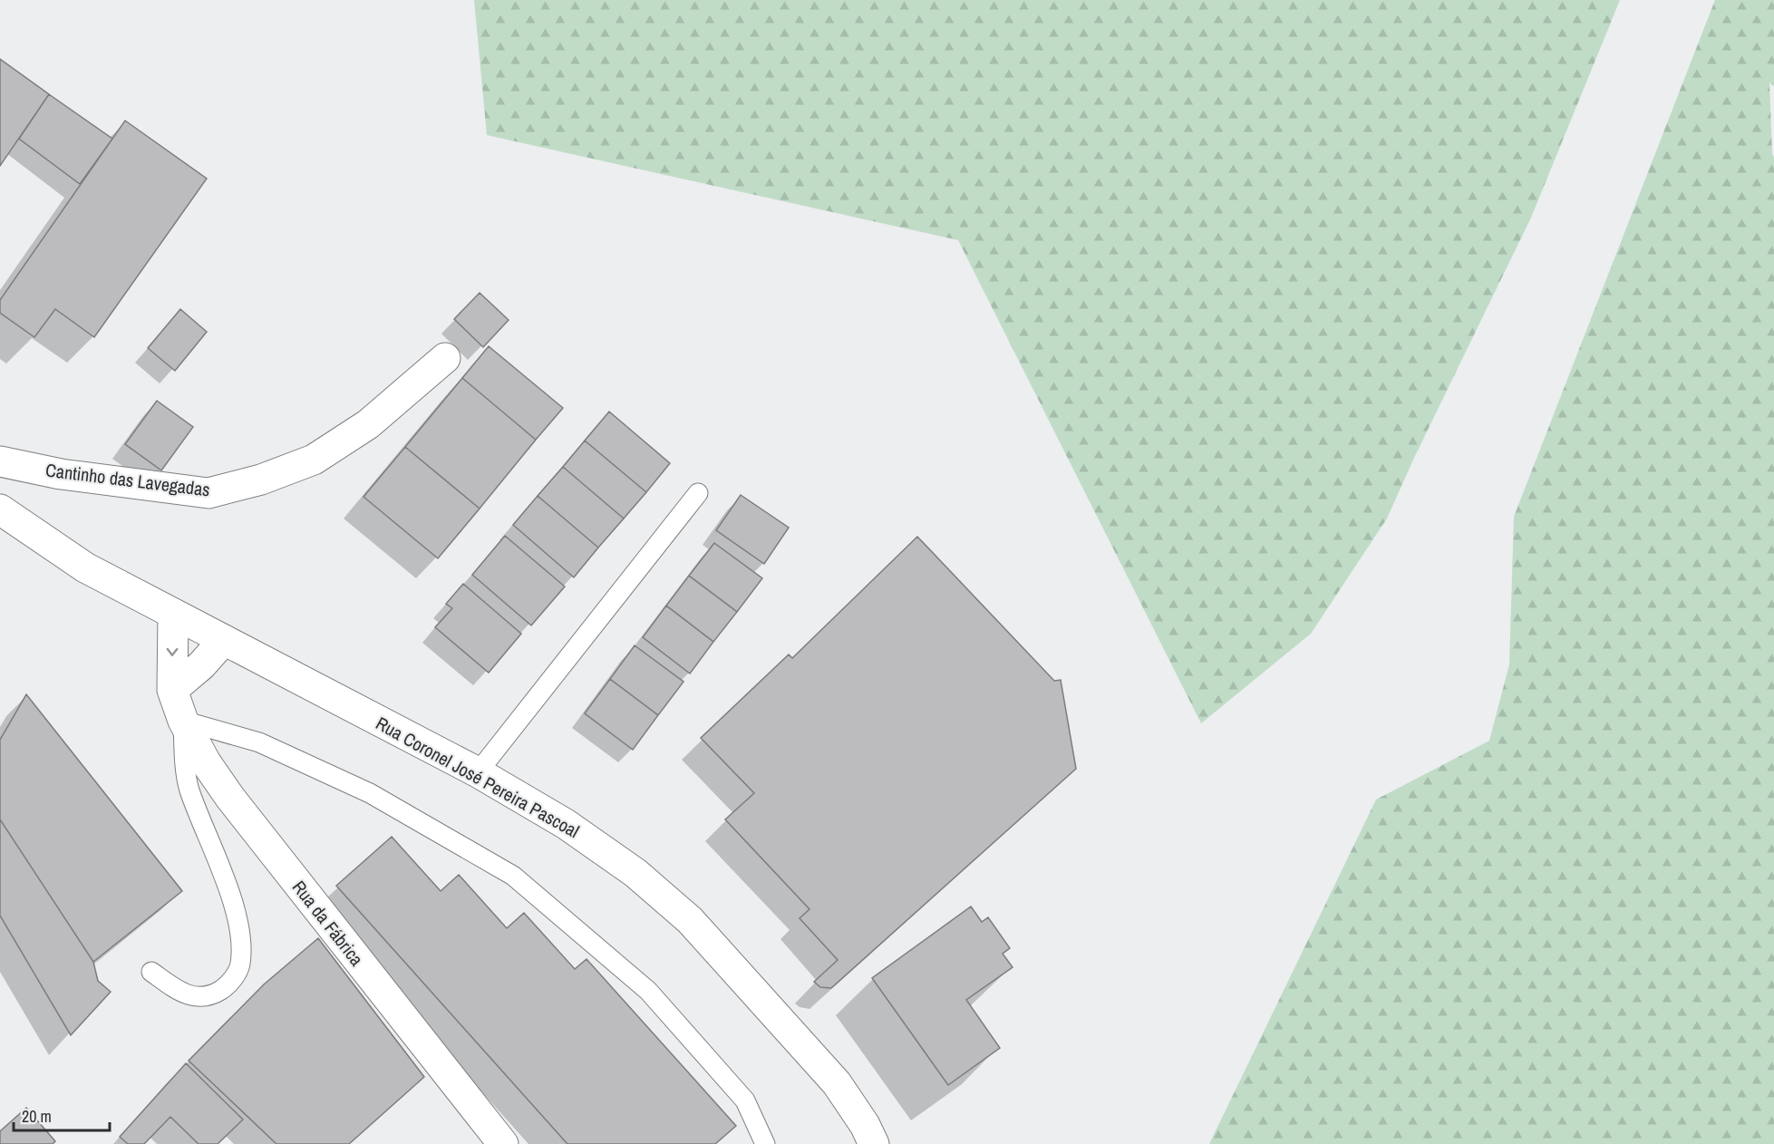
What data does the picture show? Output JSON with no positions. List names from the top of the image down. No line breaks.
{"streets":{"street":["Cantinho das Lavegadas","Rua Coronel José Pereira Pascoal","Rua da Fábrica"]},"crossings":[["Rua Coronel José Pereira Pascoal","Rua da Fábrica"]],"scale_bar":"20 m"}
